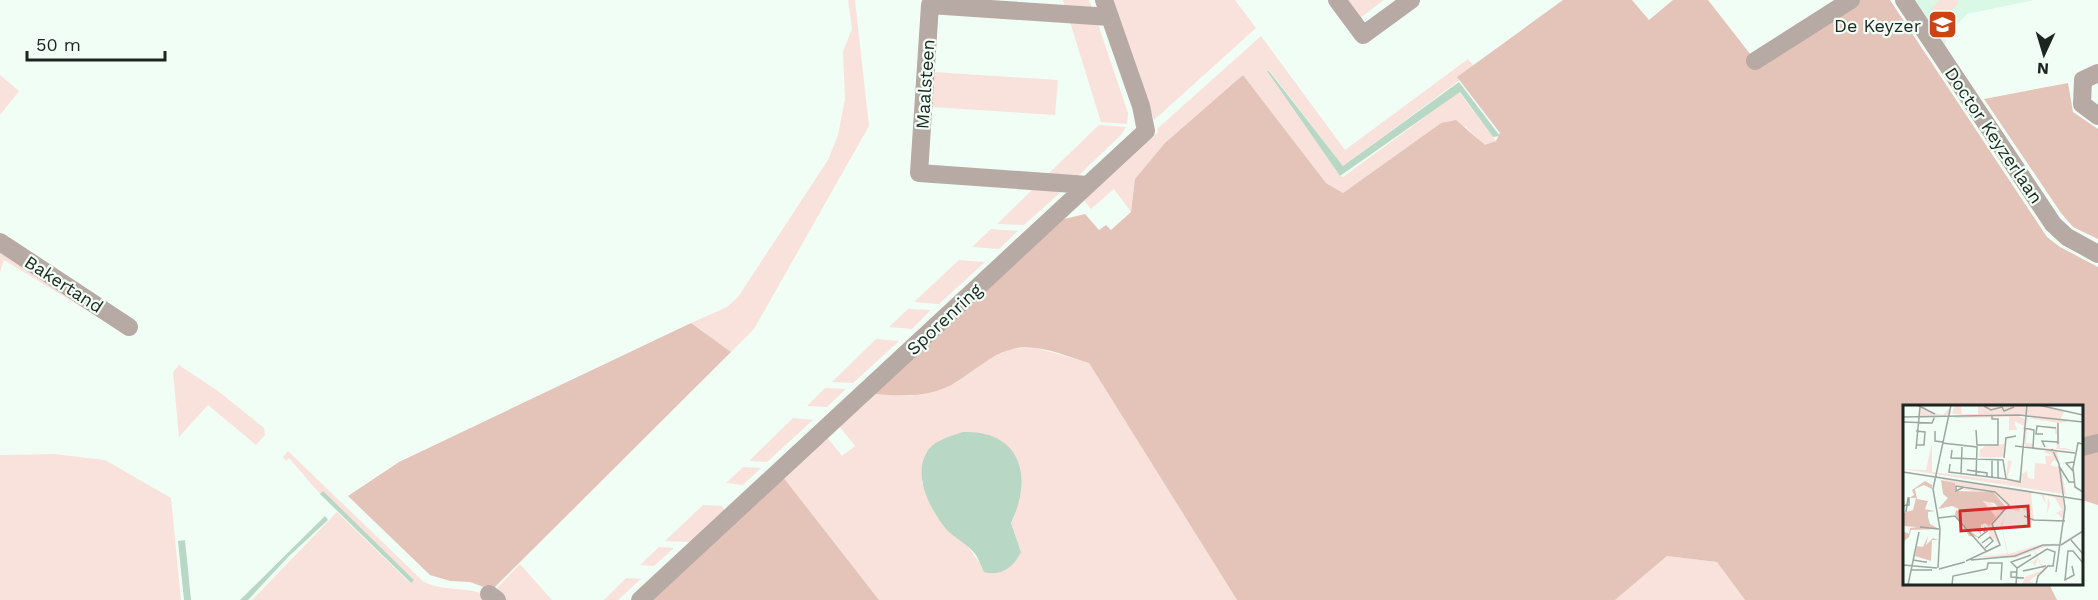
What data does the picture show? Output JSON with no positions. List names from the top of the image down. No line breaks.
{"streets":{"street":["Maalsteen","Doctor Keyzerlaan","Bakertand","Sporenring"]},"crossings":[["Maalsteen","Sporenring"]],"places":{"school or university":["De Keyzer"]},"scale_bar":"50 m","north":"bottom"}
